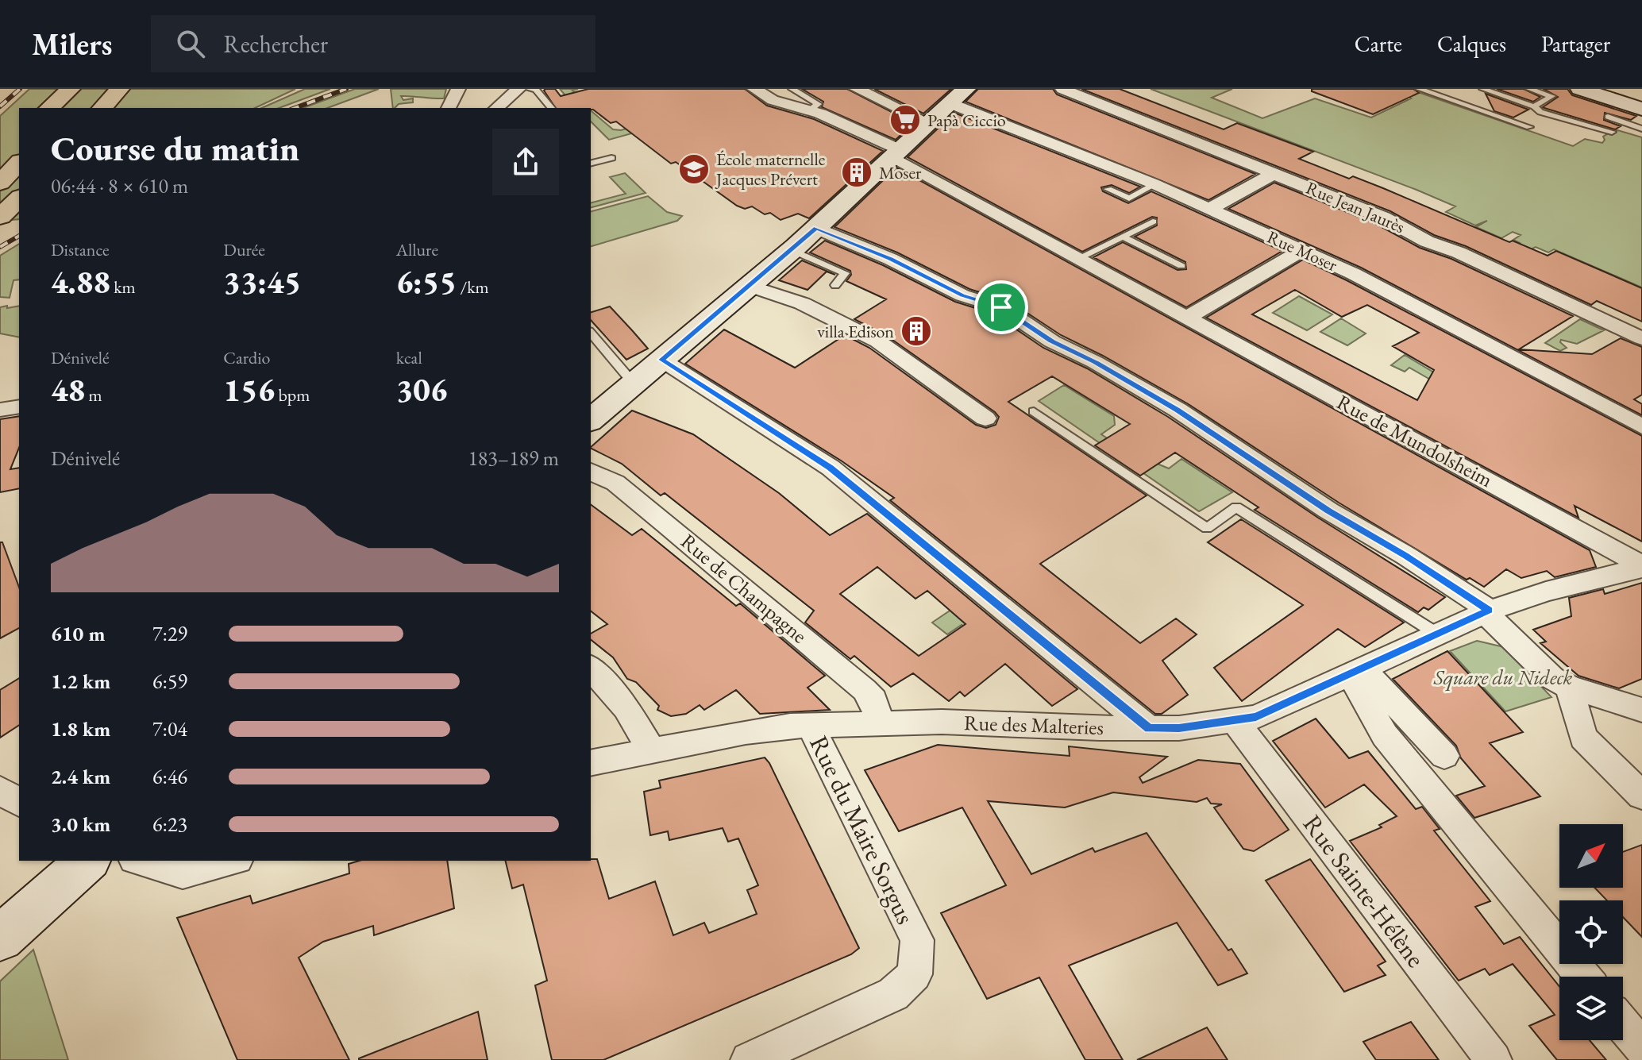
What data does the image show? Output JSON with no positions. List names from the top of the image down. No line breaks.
{"streets":{"street":["Rue Jean Jaurès","Rue Moser","Rue de Mundolsheim","Rue de Champagne","Rue des Malteries","Rue du Maire Sorgus","Rue Sainte-Hélène"]},"crossings":[["Rue de Mundolsheim","Rue des Malteries"],["Rue de Champagne","Rue des Malteries"],["Rue des Malteries","Rue du Maire Sorgus"],["Rue des Malteries","Rue Sainte-Hélène"]],"parks":["Square du Nideck"],"places":{"supermarket":["Papà Ciccio"],"school or university":["École maternelle Jacques Prévert"],"building":["Moser","villa Edison"]},"north":"top right","page":{"header":"Milers","search":"Rechercher","nav":["Carte","Calques","Partager"],"heading":["Course du matin","06:44 · 8 × 610 m"],"stats":[["Distance","4.88 km"],["Durée","33:45"],["Allure","6:55 /km"],["Dénivelé","48 m"],["Cardio","156 bpm"],["kcal","306"]],"chart":["Dénivelé","183–189 m"],"list":[{"name":"610 m","note":"7:29"},{"name":"1.2 km","note":"6:59"},{"name":"1.8 km","note":"7:04"},{"name":"2.4 km","note":"6:46"},{"name":"3.0 km","note":"6:23"}]}}
